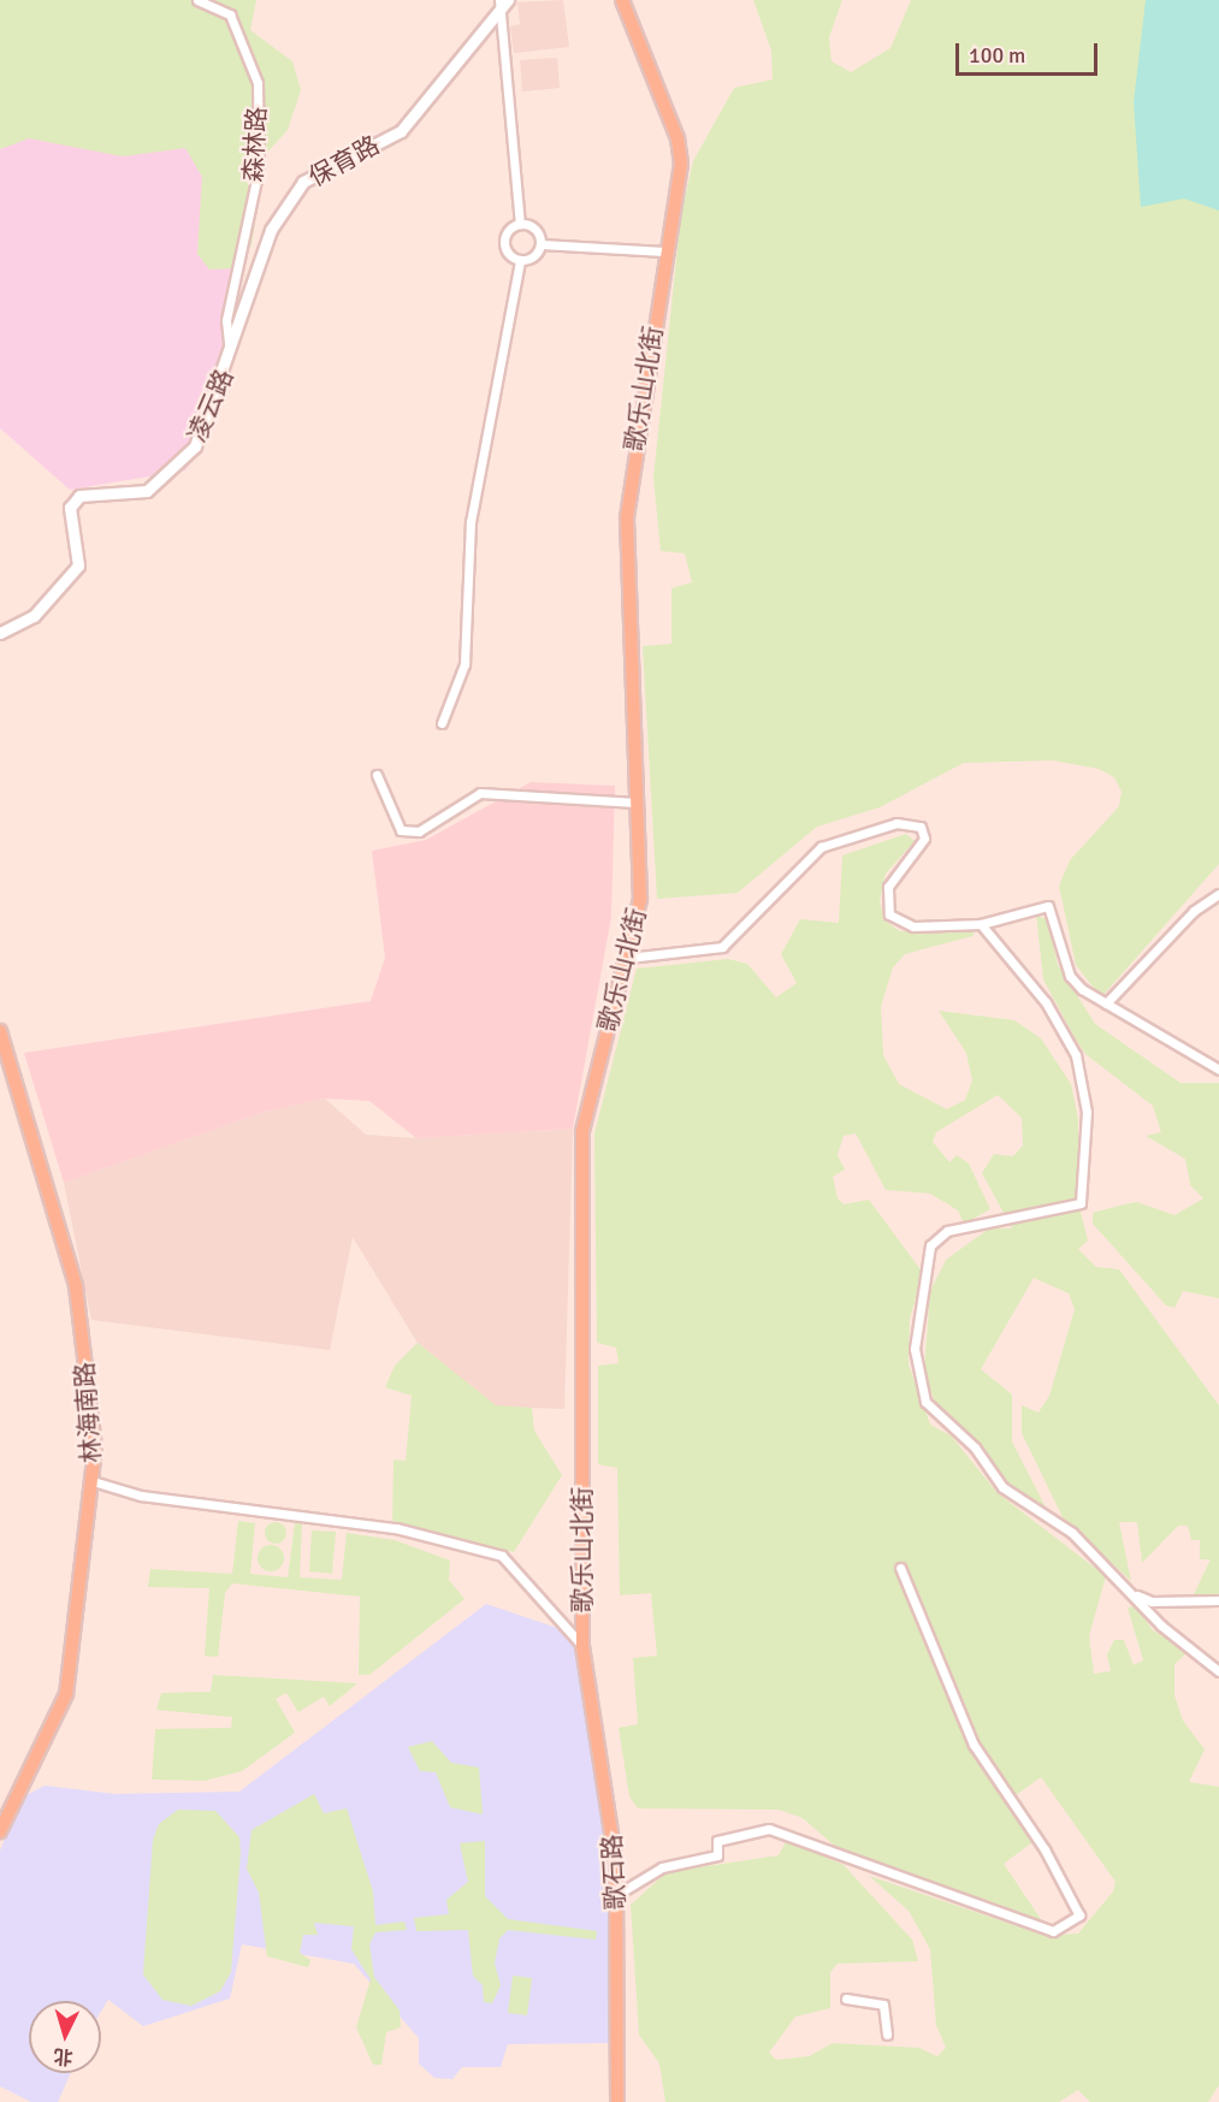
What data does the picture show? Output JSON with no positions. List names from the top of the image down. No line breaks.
{"streets":{"main road":["保育路","歌乐山北街","凌云路","林海南路","歌石路"],"street":["森林路"]},"crossings":[["森林路","保育路"],["森林路","凌云路"],["保育路","凌云路"],["歌乐山北街","歌石路"]],"scale_bar":"100 m","north":"bottom"}
